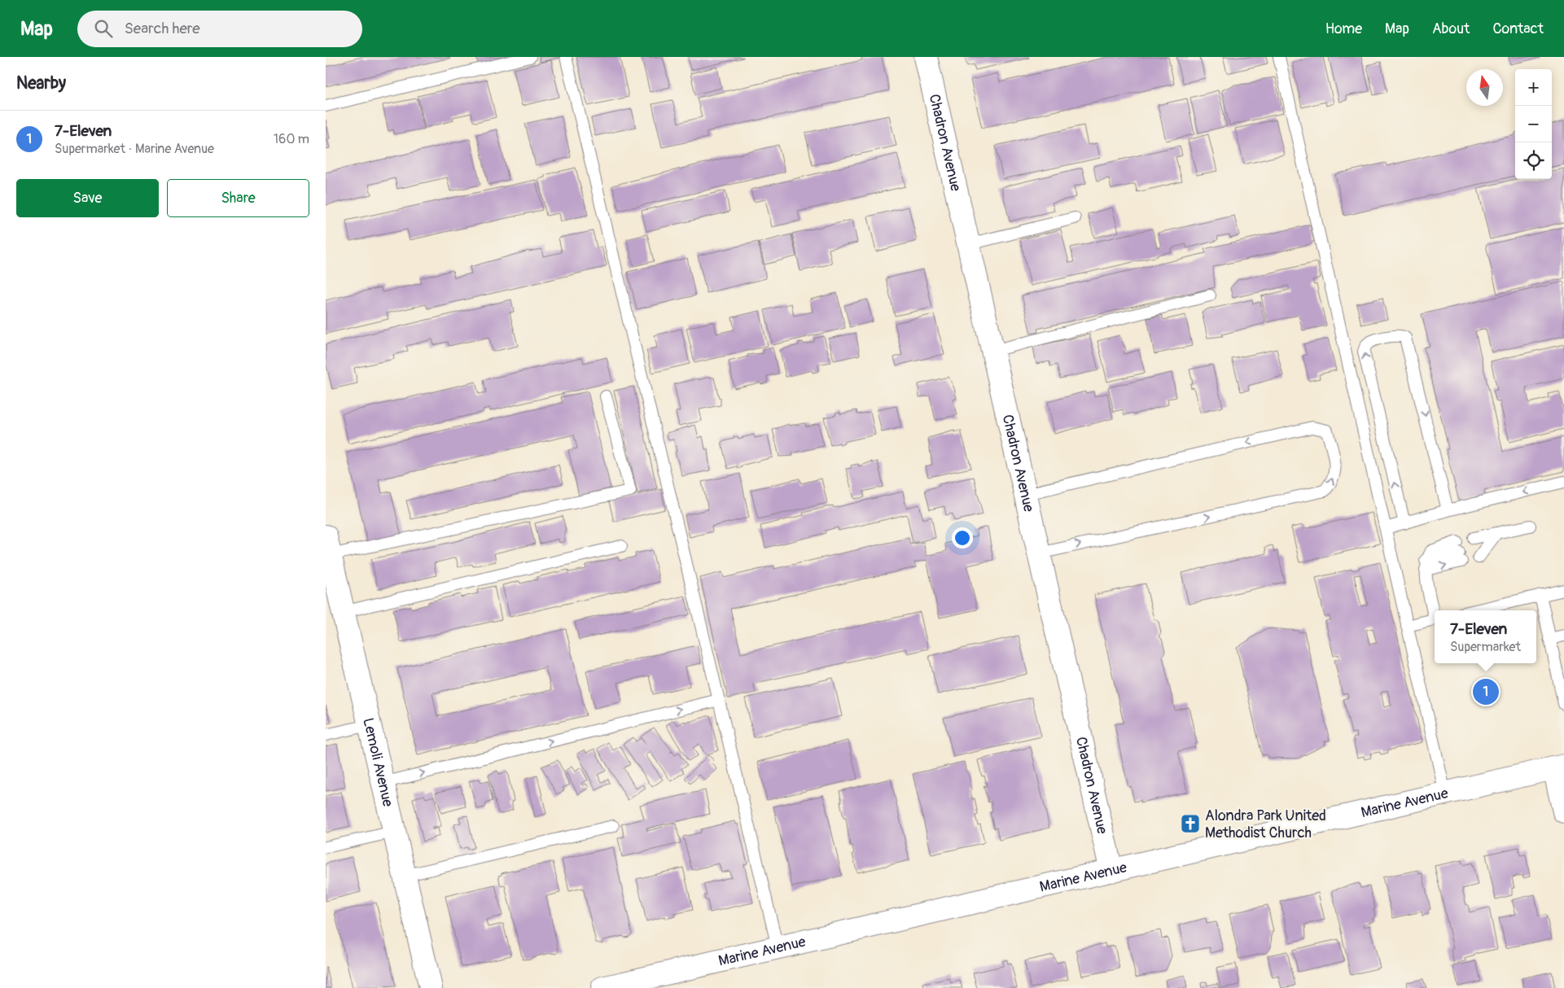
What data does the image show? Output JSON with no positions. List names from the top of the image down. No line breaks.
{"streets":{"street":["Chadron Avenue","Lemoli Avenue","Marine Avenue"]},"crossings":[["Chadron Avenue","Marine Avenue"]],"places":{"church":["Alondra Park United Methodist Church"]},"north":"top","page":{"header":"Map","search":"Search here","nav":["Home","Map","About","Contact"],"heading":"Nearby","map_buttons":["+","−"],"list":[{"mark":"1","name":"7-Eleven","note":"Supermarket · Marine Avenue","value":"160 m"}],"buttons":["Save","Share"],"popup":["7-Eleven","Supermarket"],"pins":"1"}}
